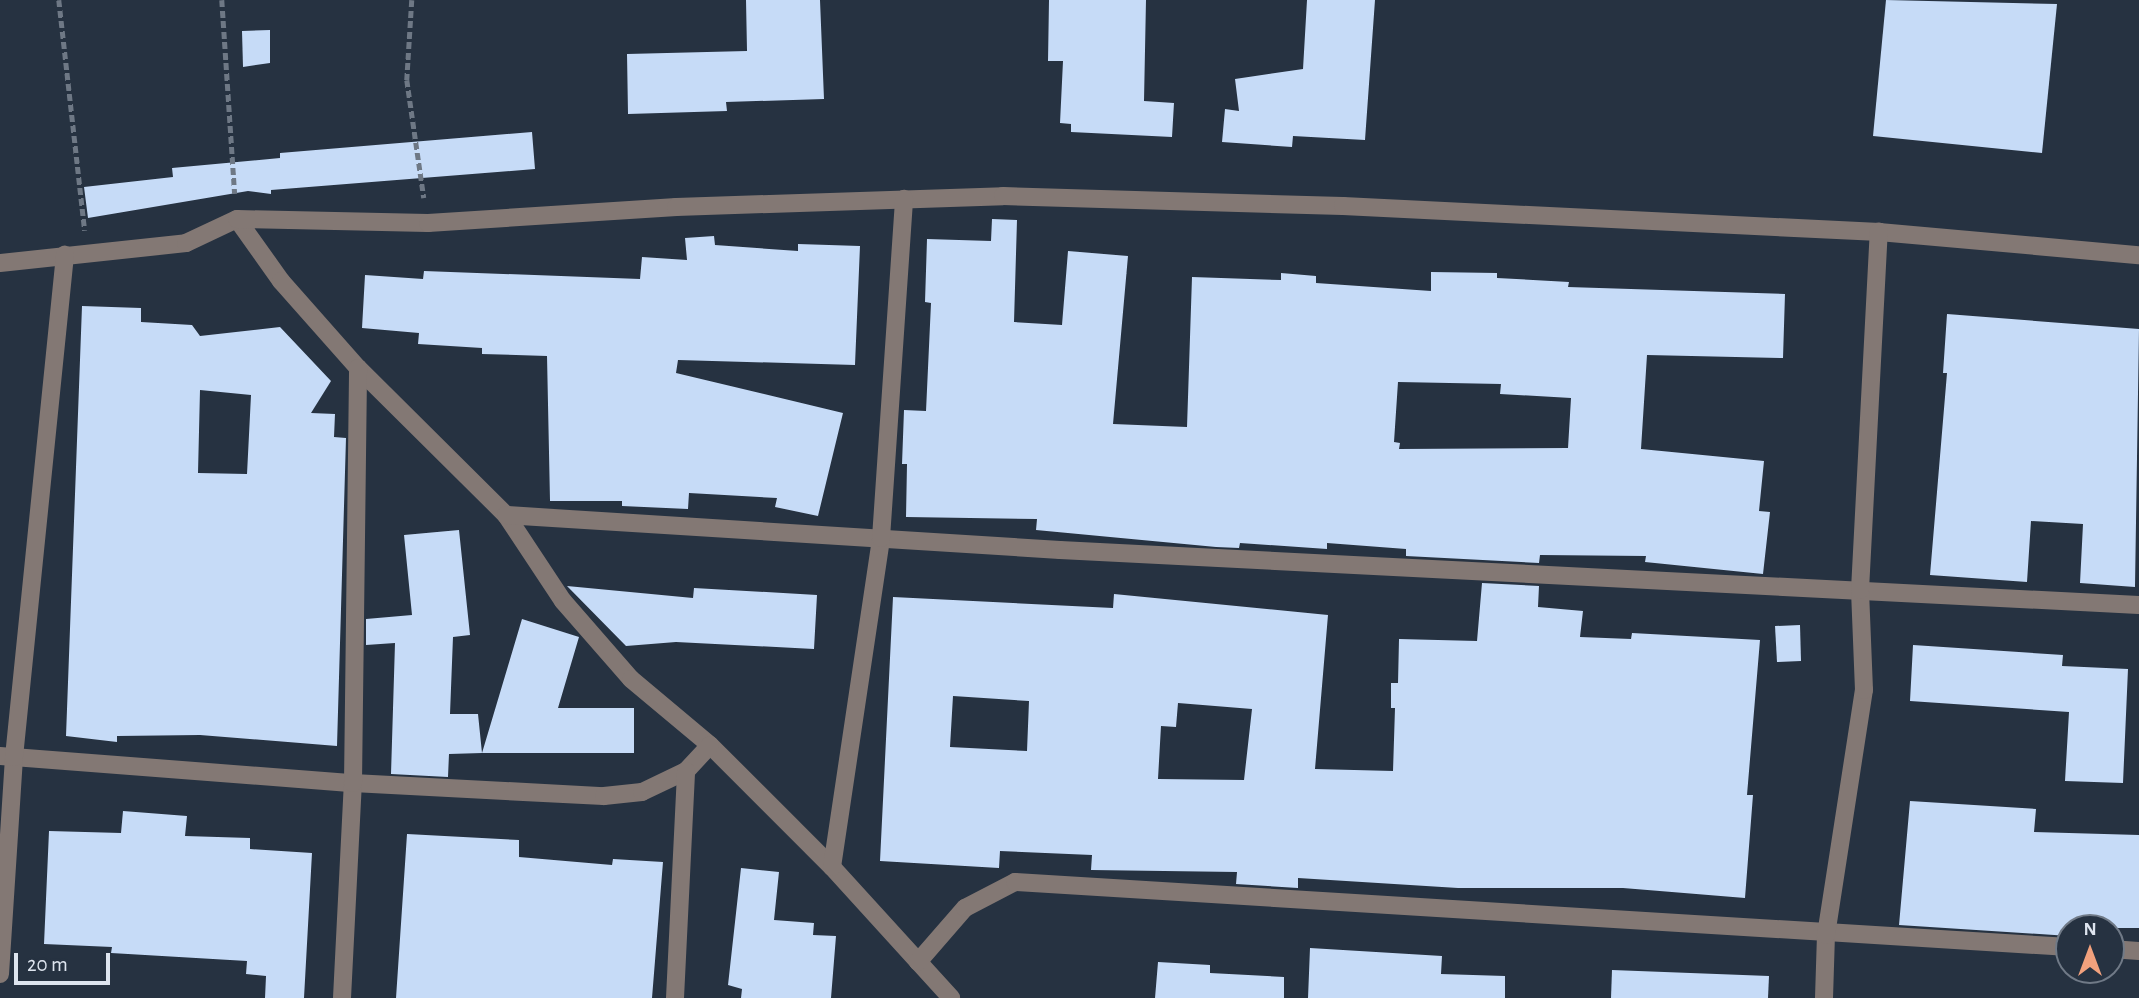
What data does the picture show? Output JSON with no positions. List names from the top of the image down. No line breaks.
{"scale_bar":"20 m","north":"top"}
